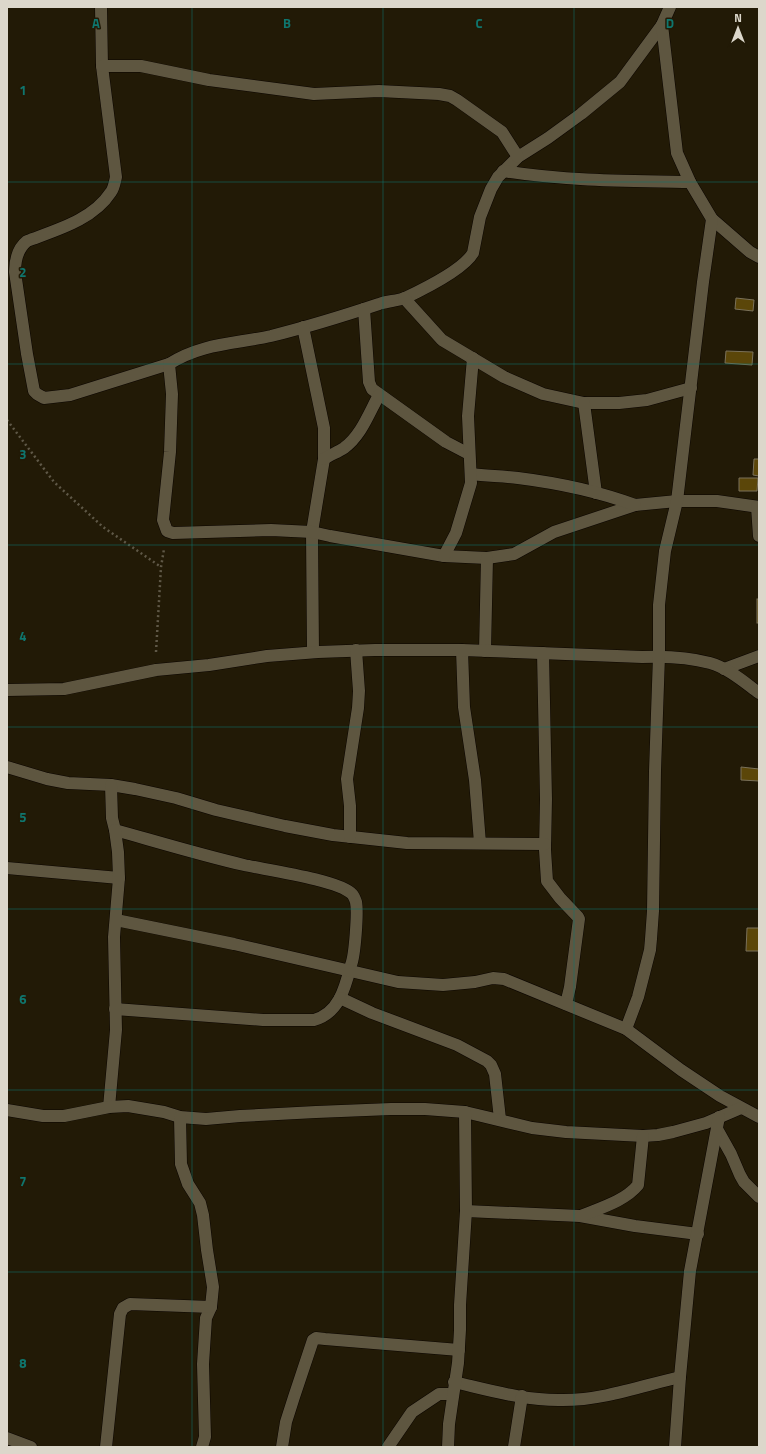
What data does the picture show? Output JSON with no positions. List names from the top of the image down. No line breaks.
{"north":"top","grid":{"columns":["A","B","C","D"],"rows":["1","2","3","4","5","6","7","8"]}}
